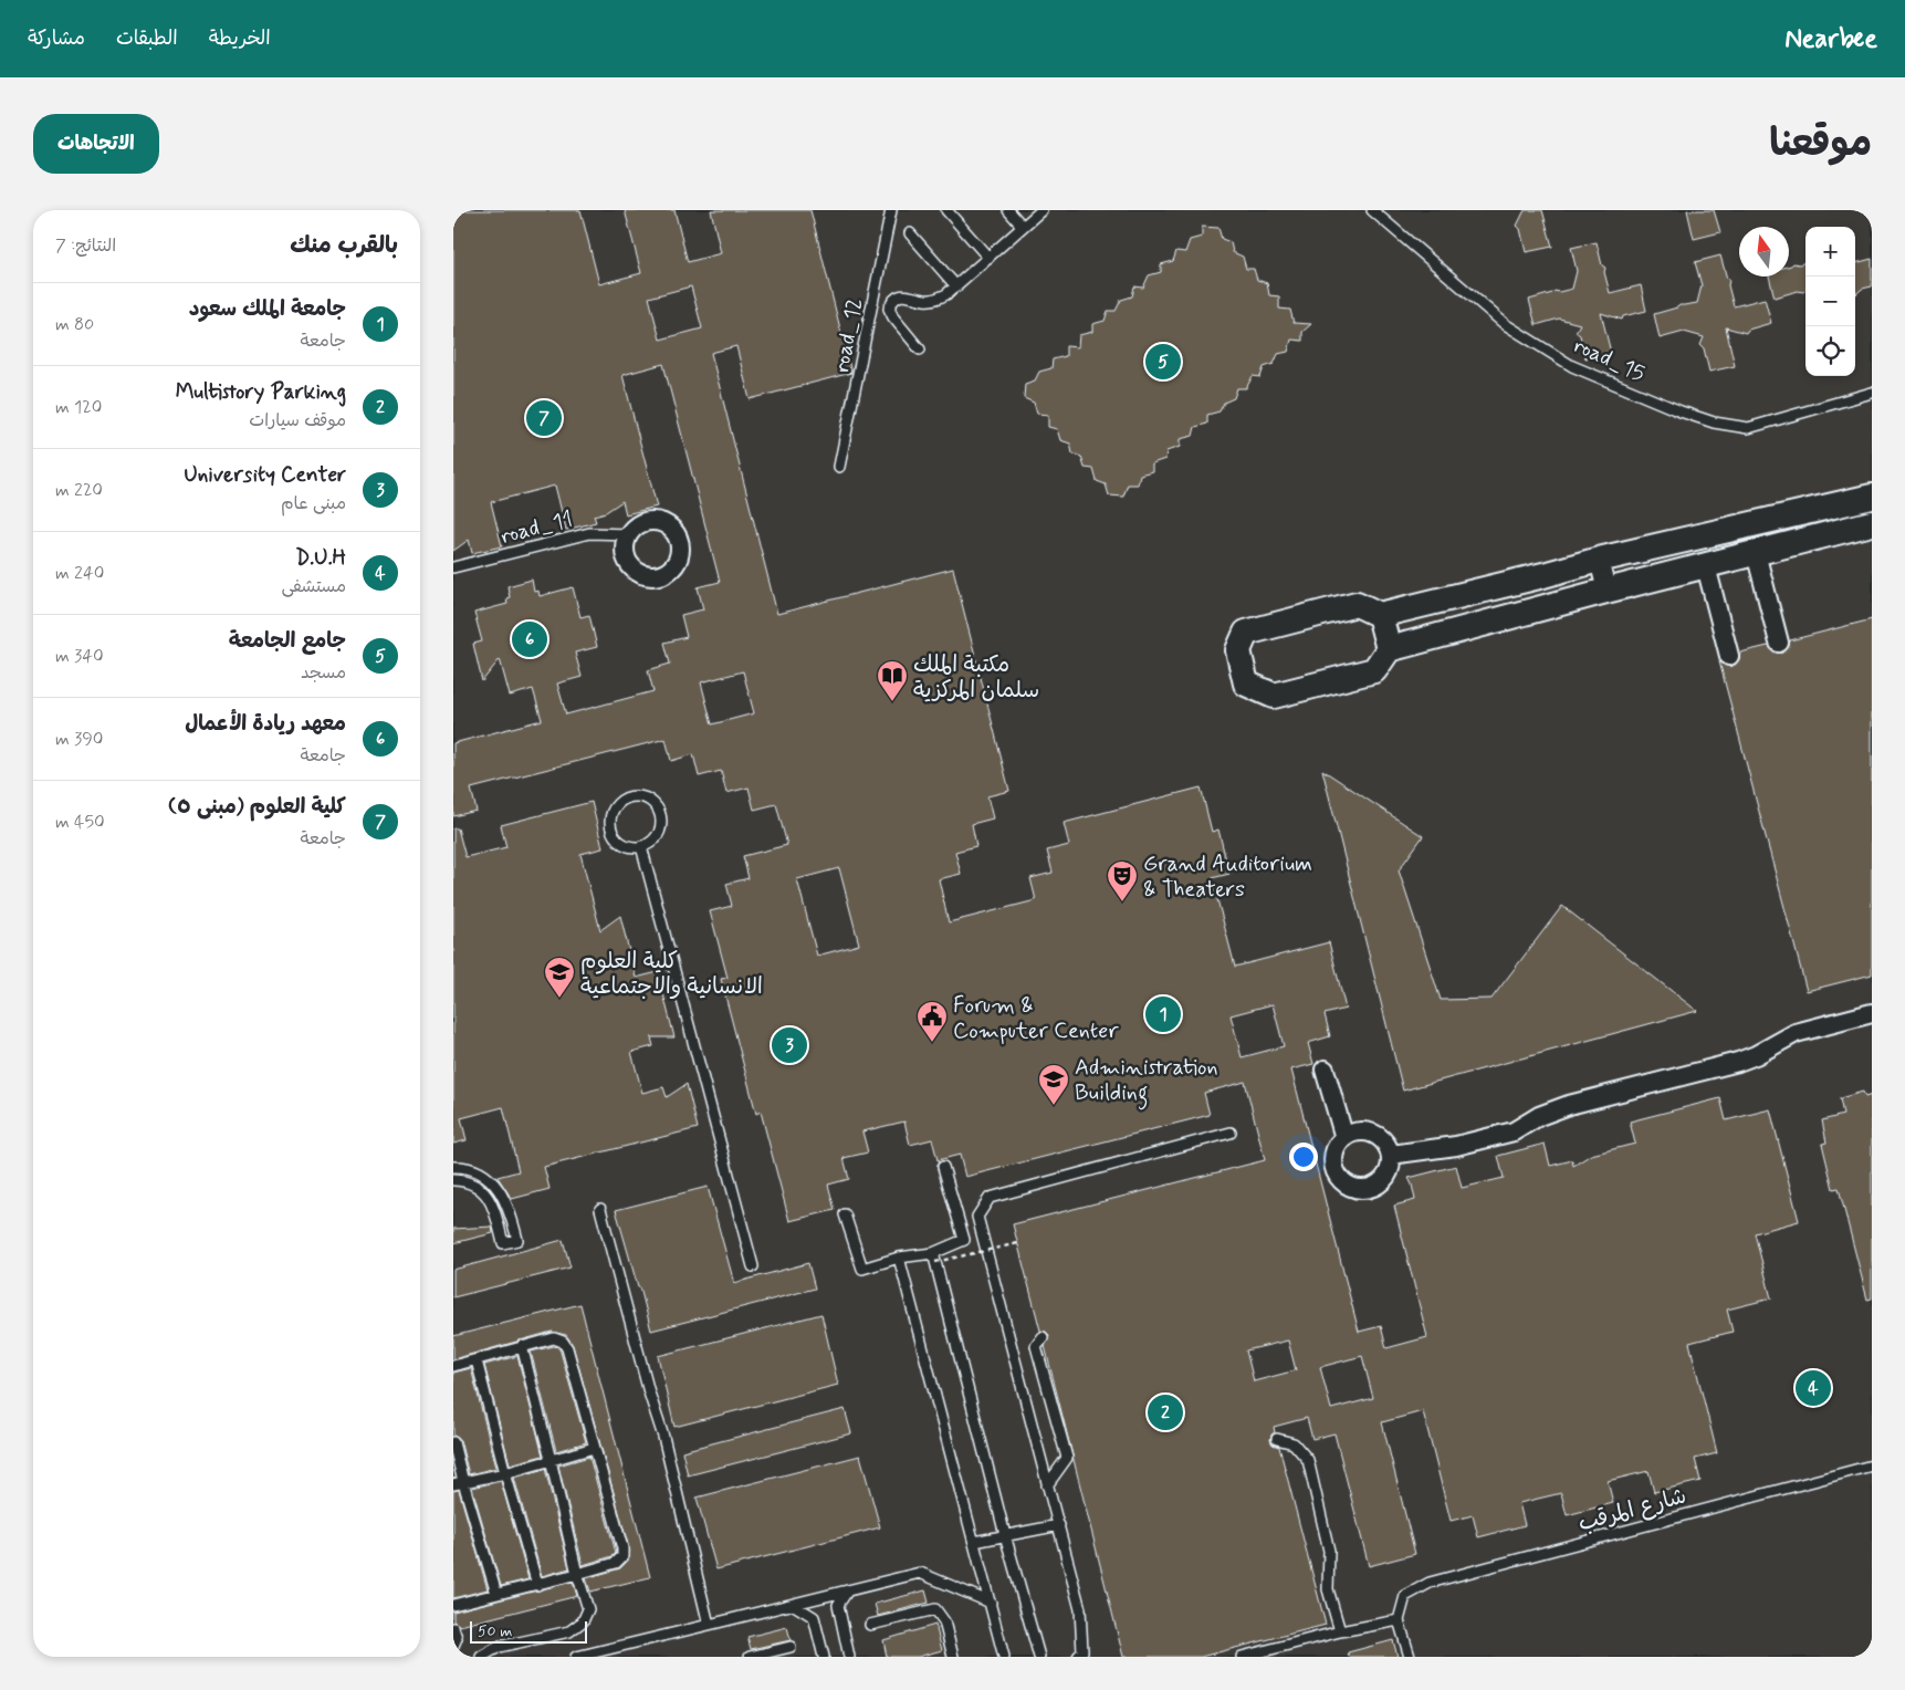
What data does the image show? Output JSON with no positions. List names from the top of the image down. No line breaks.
{"streets":{"lane":["road_12","road_15","road_11","شارع المرقب"]},"places":{"library":["مكتبة الملك سلمان المركزية"],"theatre":["Grand Auditorium & Theaters"],"school or university":["كلية العلوم الانسانية والاجتماعية","Administration Building"],"public building":["Forum & Computer Center"]},"scale_bar":"50 m","north":"top","page":{"header":"Nearbee","nav":["الخريطة","الطبقات","مشاركة"],"title":"موقعنا","buttons":"الاتجاهات","heading":["بالقرب منك","النتائج: 7"],"map_buttons":["+","−"],"list":[{"mark":"1","name":"جامعة الملك سعود","note":"جامعة","value":"80 m"},{"mark":"2","name":"Multistory Parking","note":"موقف سيارات","value":"120 m"},{"mark":"3","name":"University Center","note":"مبنى عام","value":"220 m"},{"mark":"4","name":"D.U.H","note":"مستشفى","value":"240 m"},{"mark":"5","name":"جامع الجامعة","note":"مسجد","value":"340 m"},{"mark":"6","name":"معهد ريادة الأعمال","note":"جامعة","value":"390 m"},{"mark":"7","name":"كلية العلوم (مبنى ٥)","note":"جامعة","value":"450 m"}],"pins":["5","7","6","1","3","4","2"],"scale":"50 m"}}
